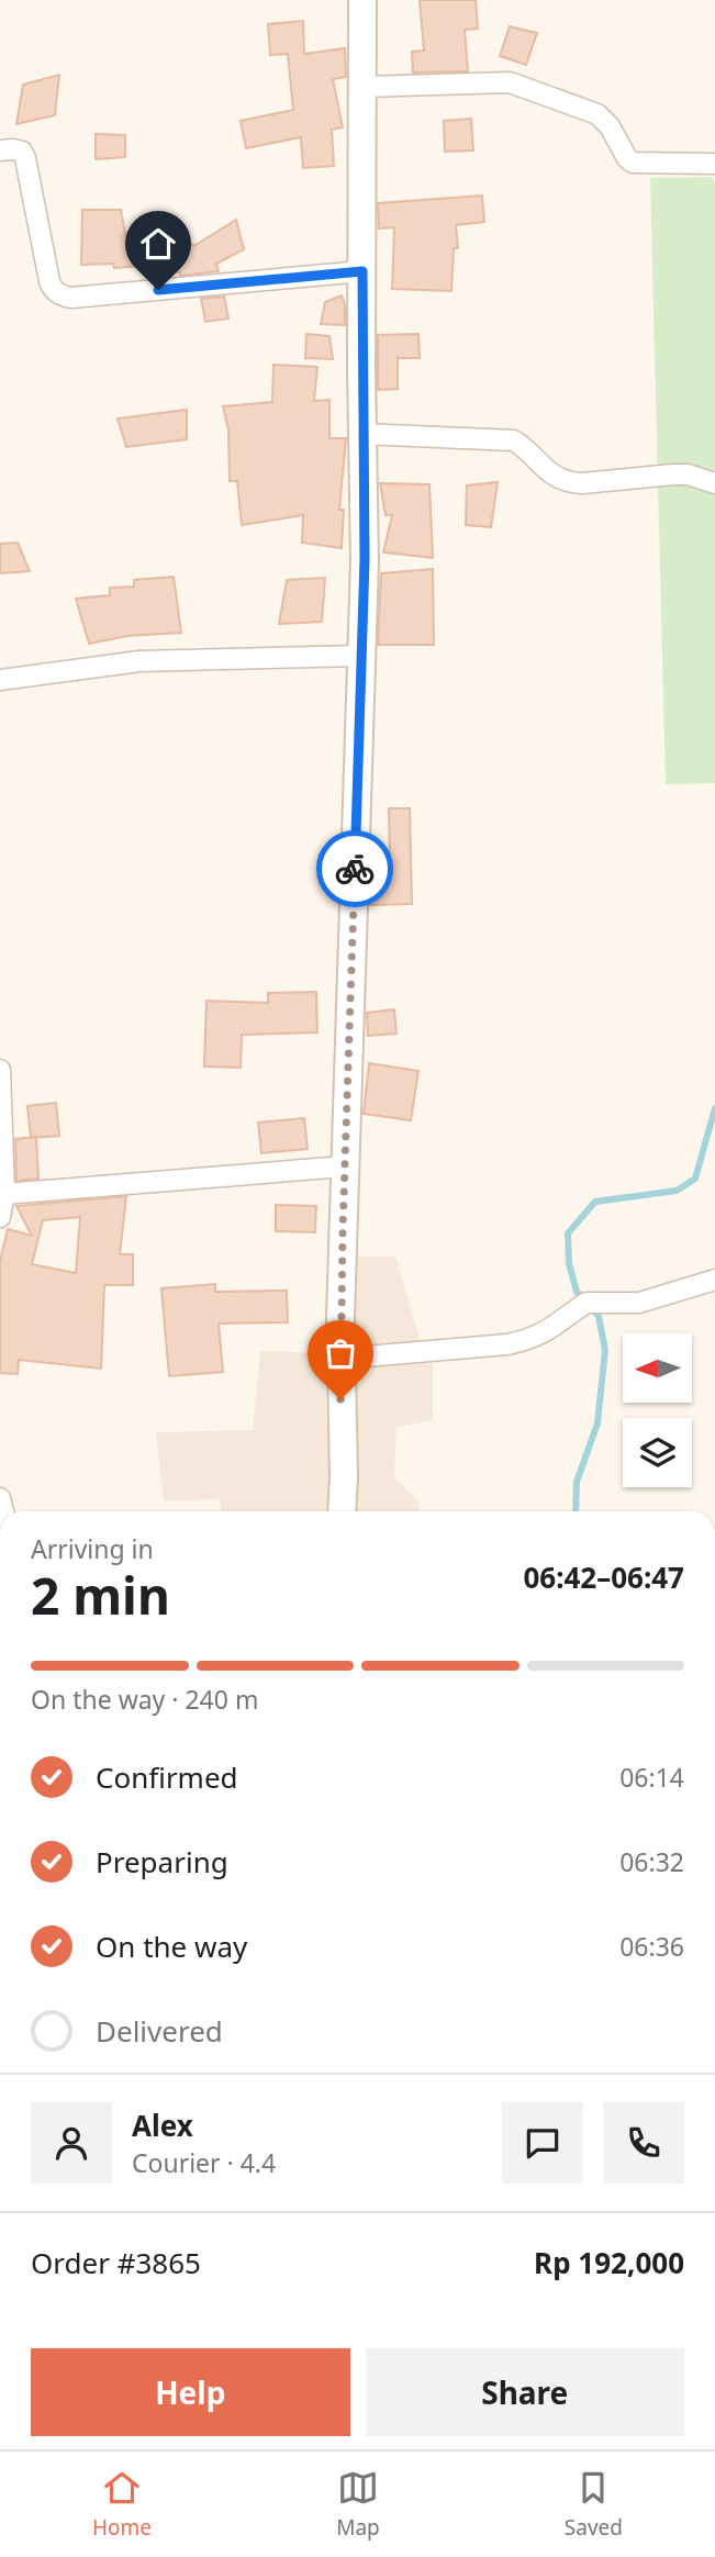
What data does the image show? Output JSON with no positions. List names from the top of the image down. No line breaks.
{"north":"left","page":{"heading":["2 min","Arriving in","06:42–06:47"],"panel":["Alex","Courier · 4.4","Order #3865","Rp 192,000"],"bar":"On the way · 240 m","list":[["Confirmed","06:14"],["Preparing","06:32"],["On the way","06:36"],"Delivered"],"buttons":["Help","Share"],"tabs":["Home","Map","Saved"]}}
